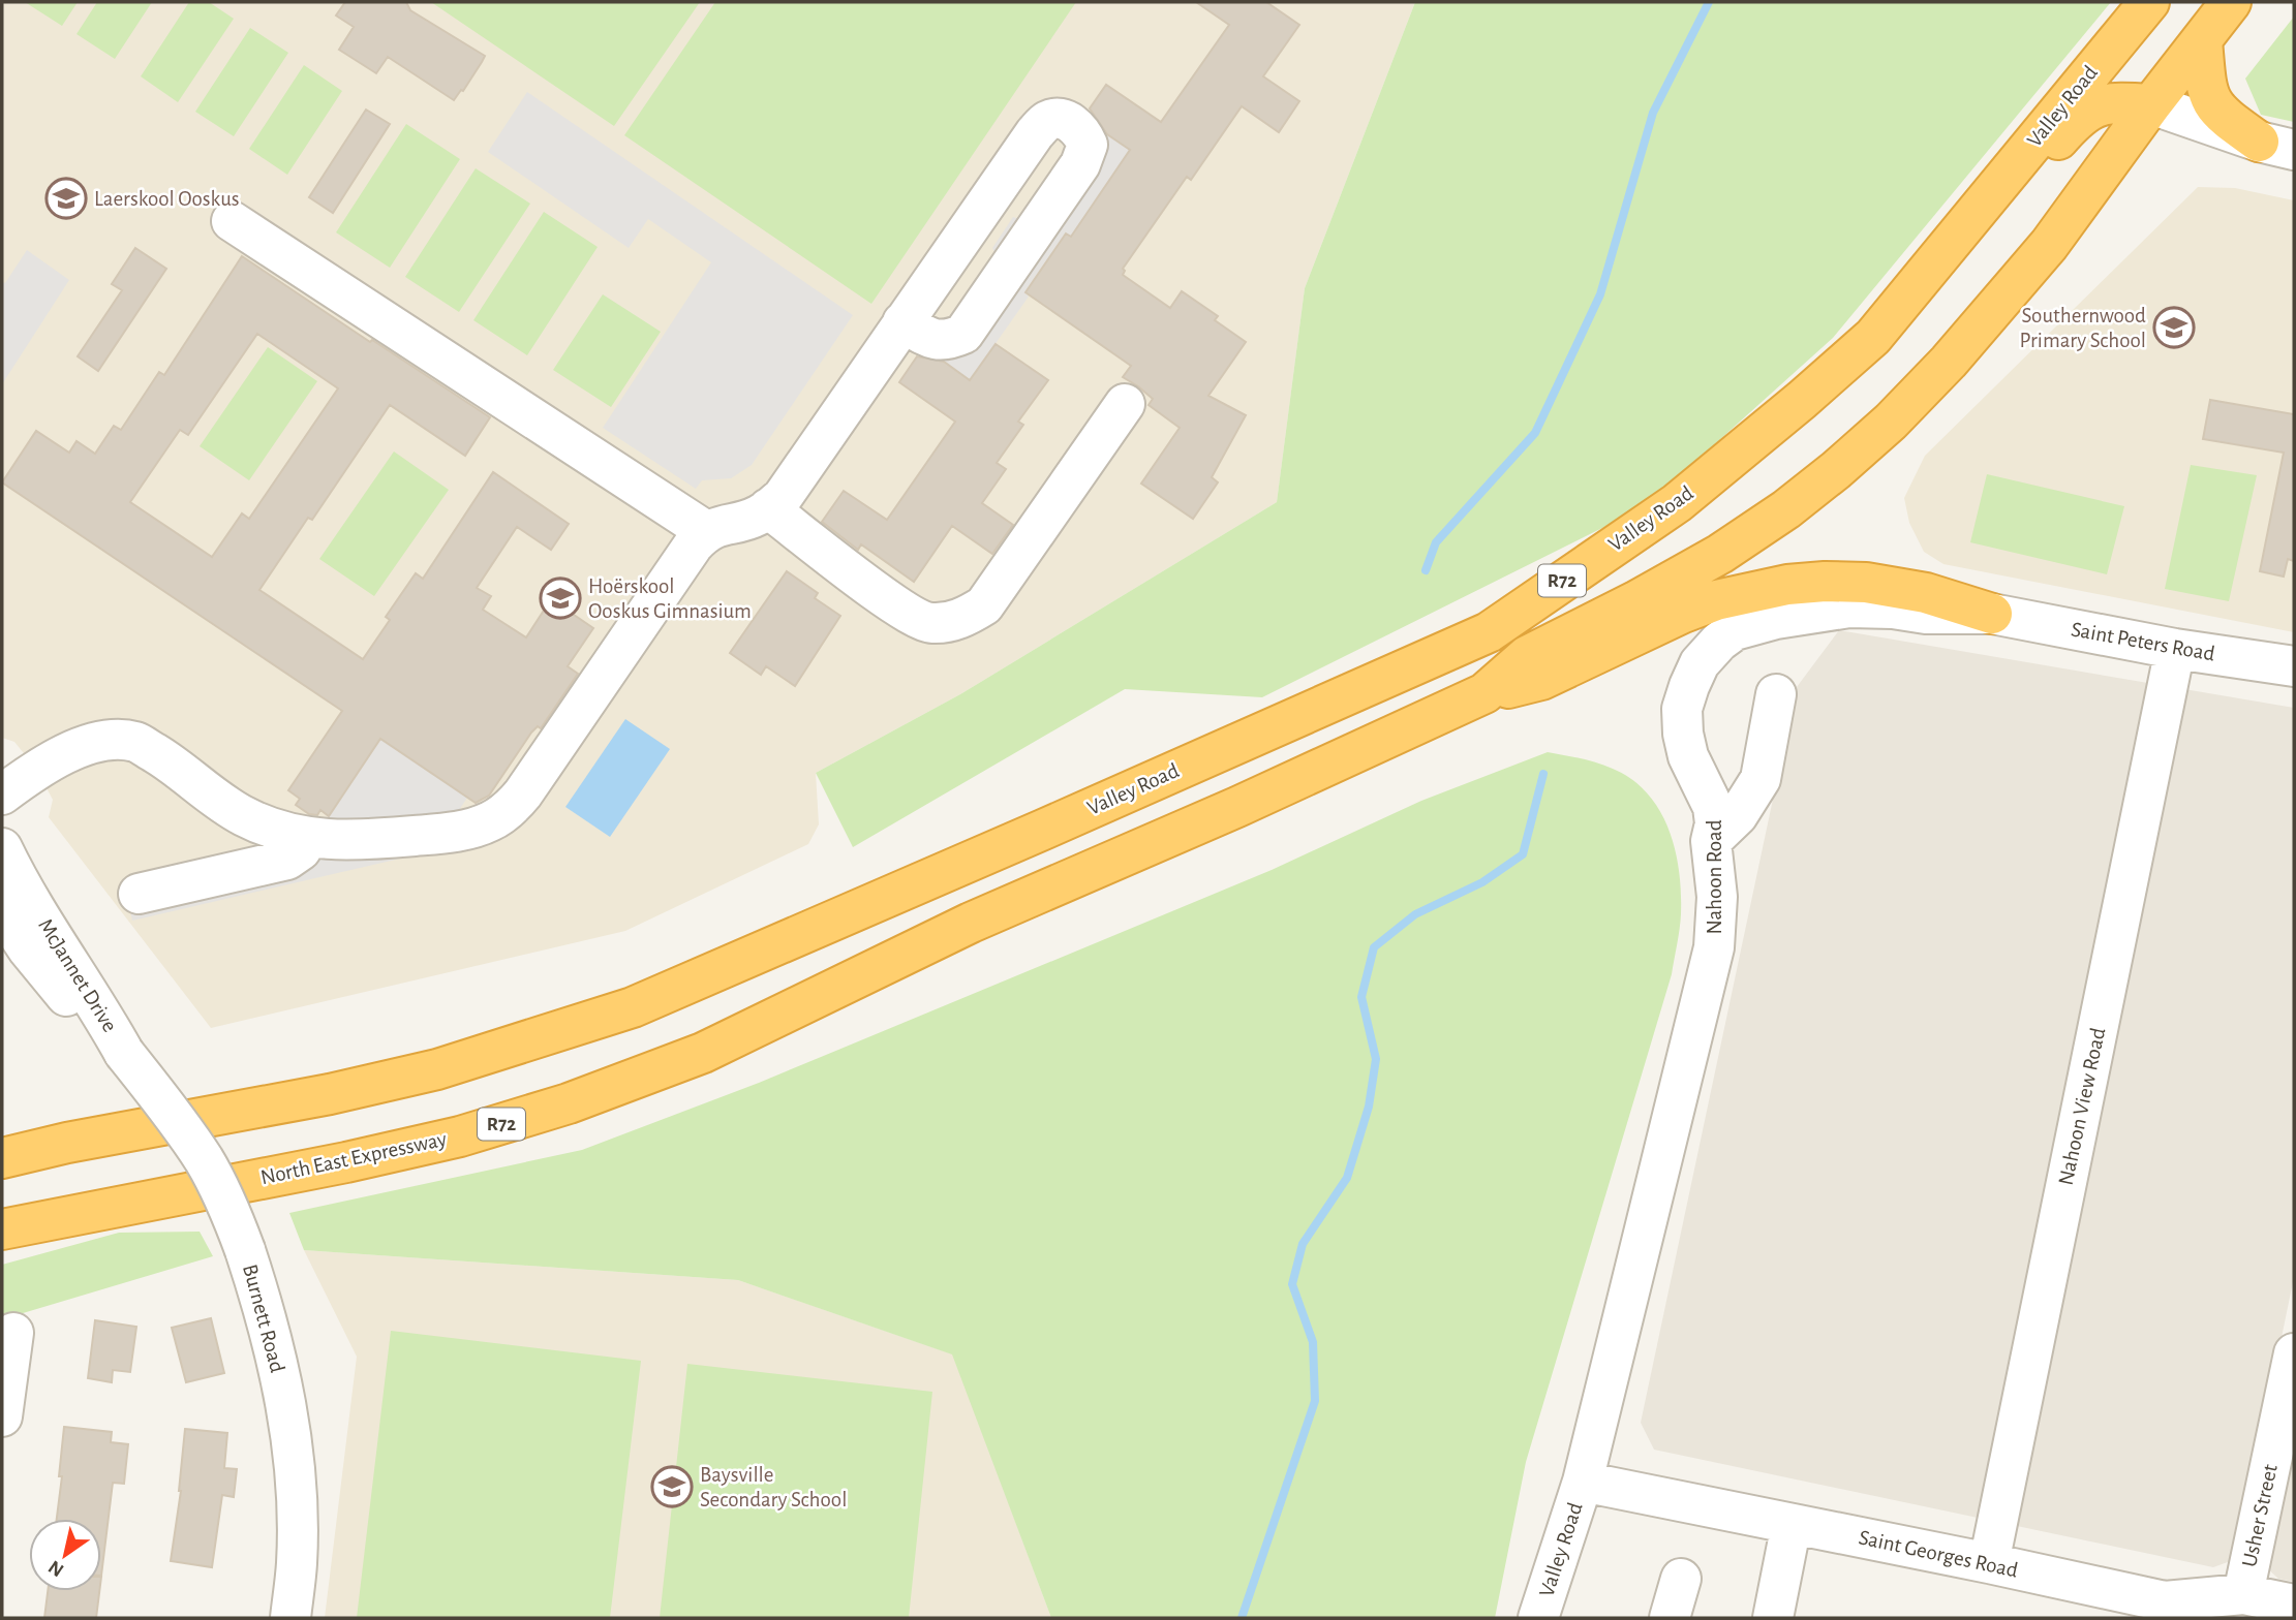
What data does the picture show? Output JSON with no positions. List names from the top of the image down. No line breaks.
{"streets":{"highway":["Valley Road","R72","North East Expressway"],"street":["Saint Peters Road","Nahoon Road","McJannet Drive","Nahoon View Road","Burnett Road","Usher Street","Saint Georges Road"]},"crossings":[["Valley Road","Nahoon Road"],["Valley Road","Saint Georges Road"],["R72","North East Expressway"],["Saint Peters Road","Nahoon Road"],["Saint Peters Road","Nahoon View Road"],["Nahoon Road","Saint Georges Road"],["McJannet Drive","Burnett Road"],["Nahoon View Road","Saint Georges Road"],["Usher Street","Saint Georges Road"]],"places":{"school or university":["Laerskool Ooskus","Southernwood Primary School","Hoërskool Ooskus Gimnasium","Baysville Secondary School"]},"north":"bottom left"}
